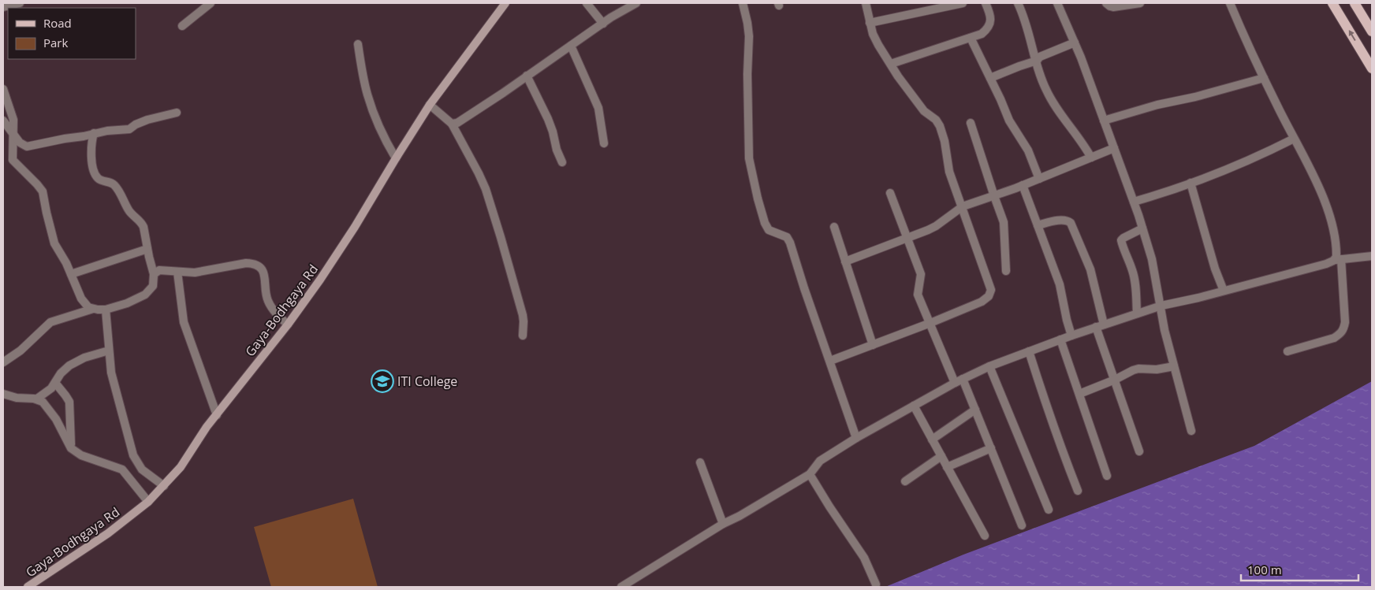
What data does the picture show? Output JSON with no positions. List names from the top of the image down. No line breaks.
{"streets":{"street":["Gaya-Bodhgaya Rd"]},"places":{"school or university":["ITI College"]},"legend":["Road","Park"],"scale_bar":"100 m"}
